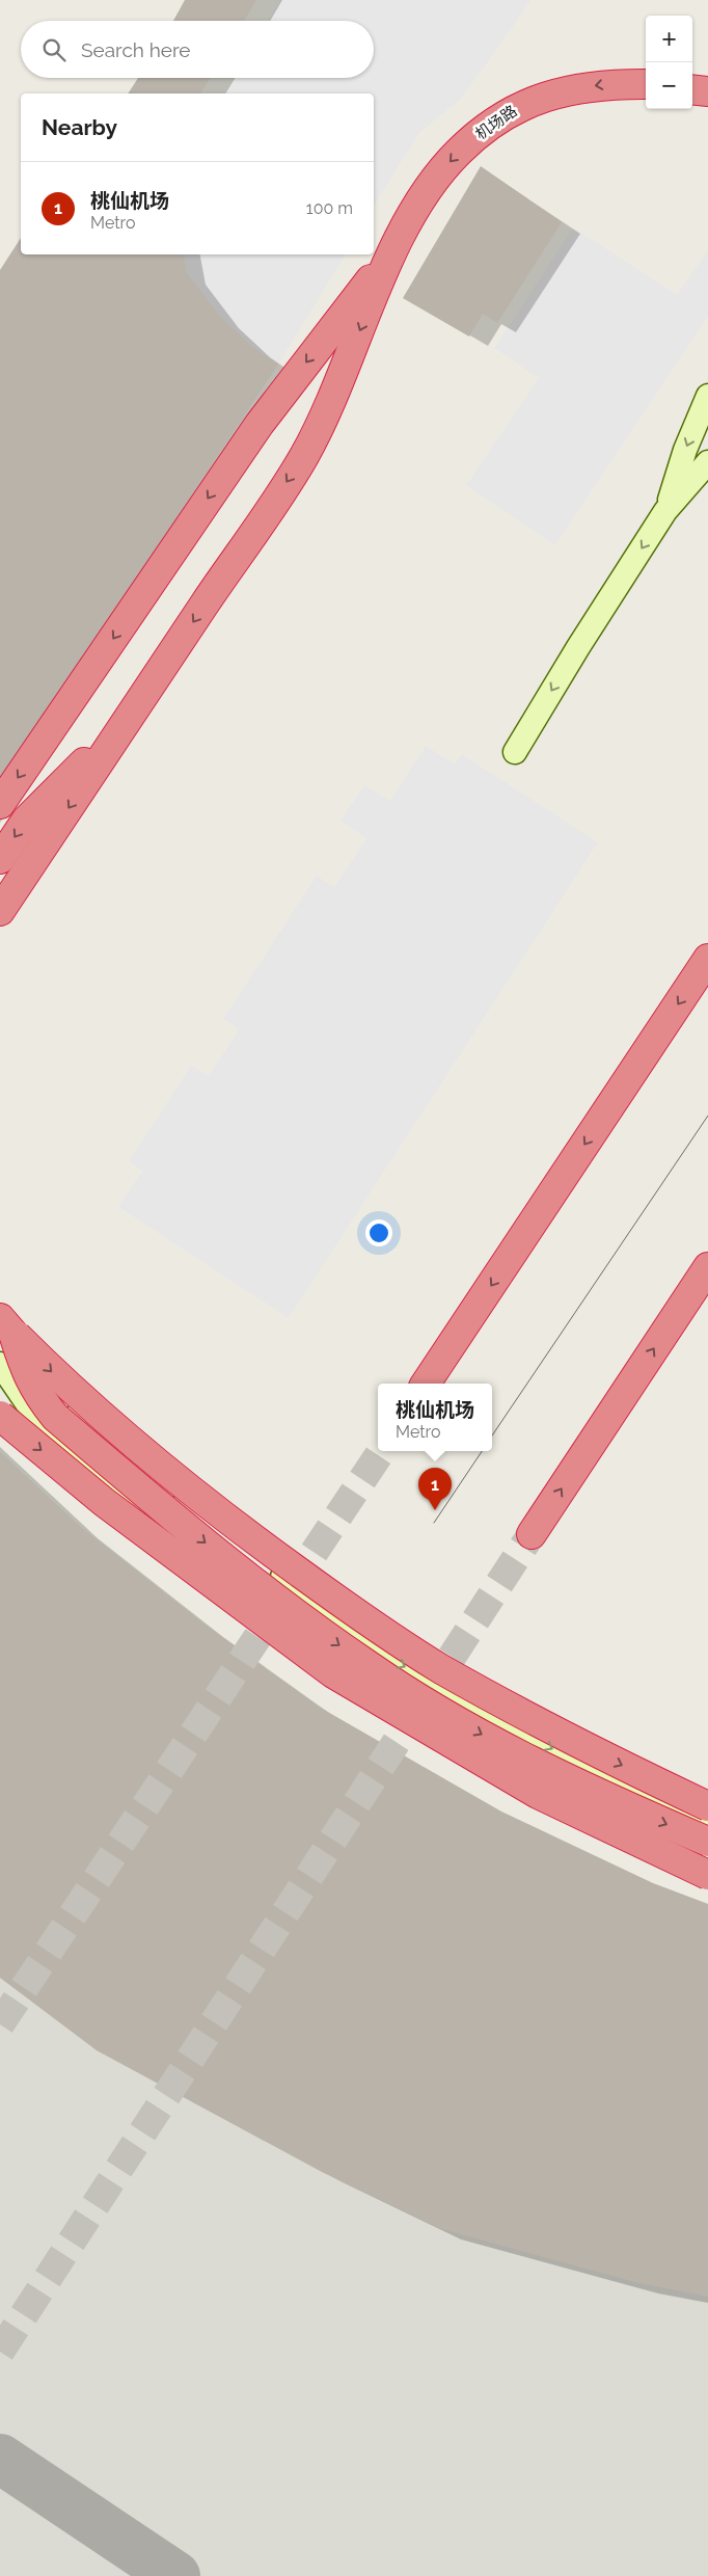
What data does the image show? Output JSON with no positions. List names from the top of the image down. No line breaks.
{"streets":{"highway":["机场路"]},"one_way":["机场路"],"page":{"map_buttons":["+","−"],"search":"Search here","heading":"Nearby","list":[{"mark":"1","name":"桃仙机场","note":"Metro","value":"100 m"}],"popup":["桃仙机场","Metro"],"pins":"1"}}
